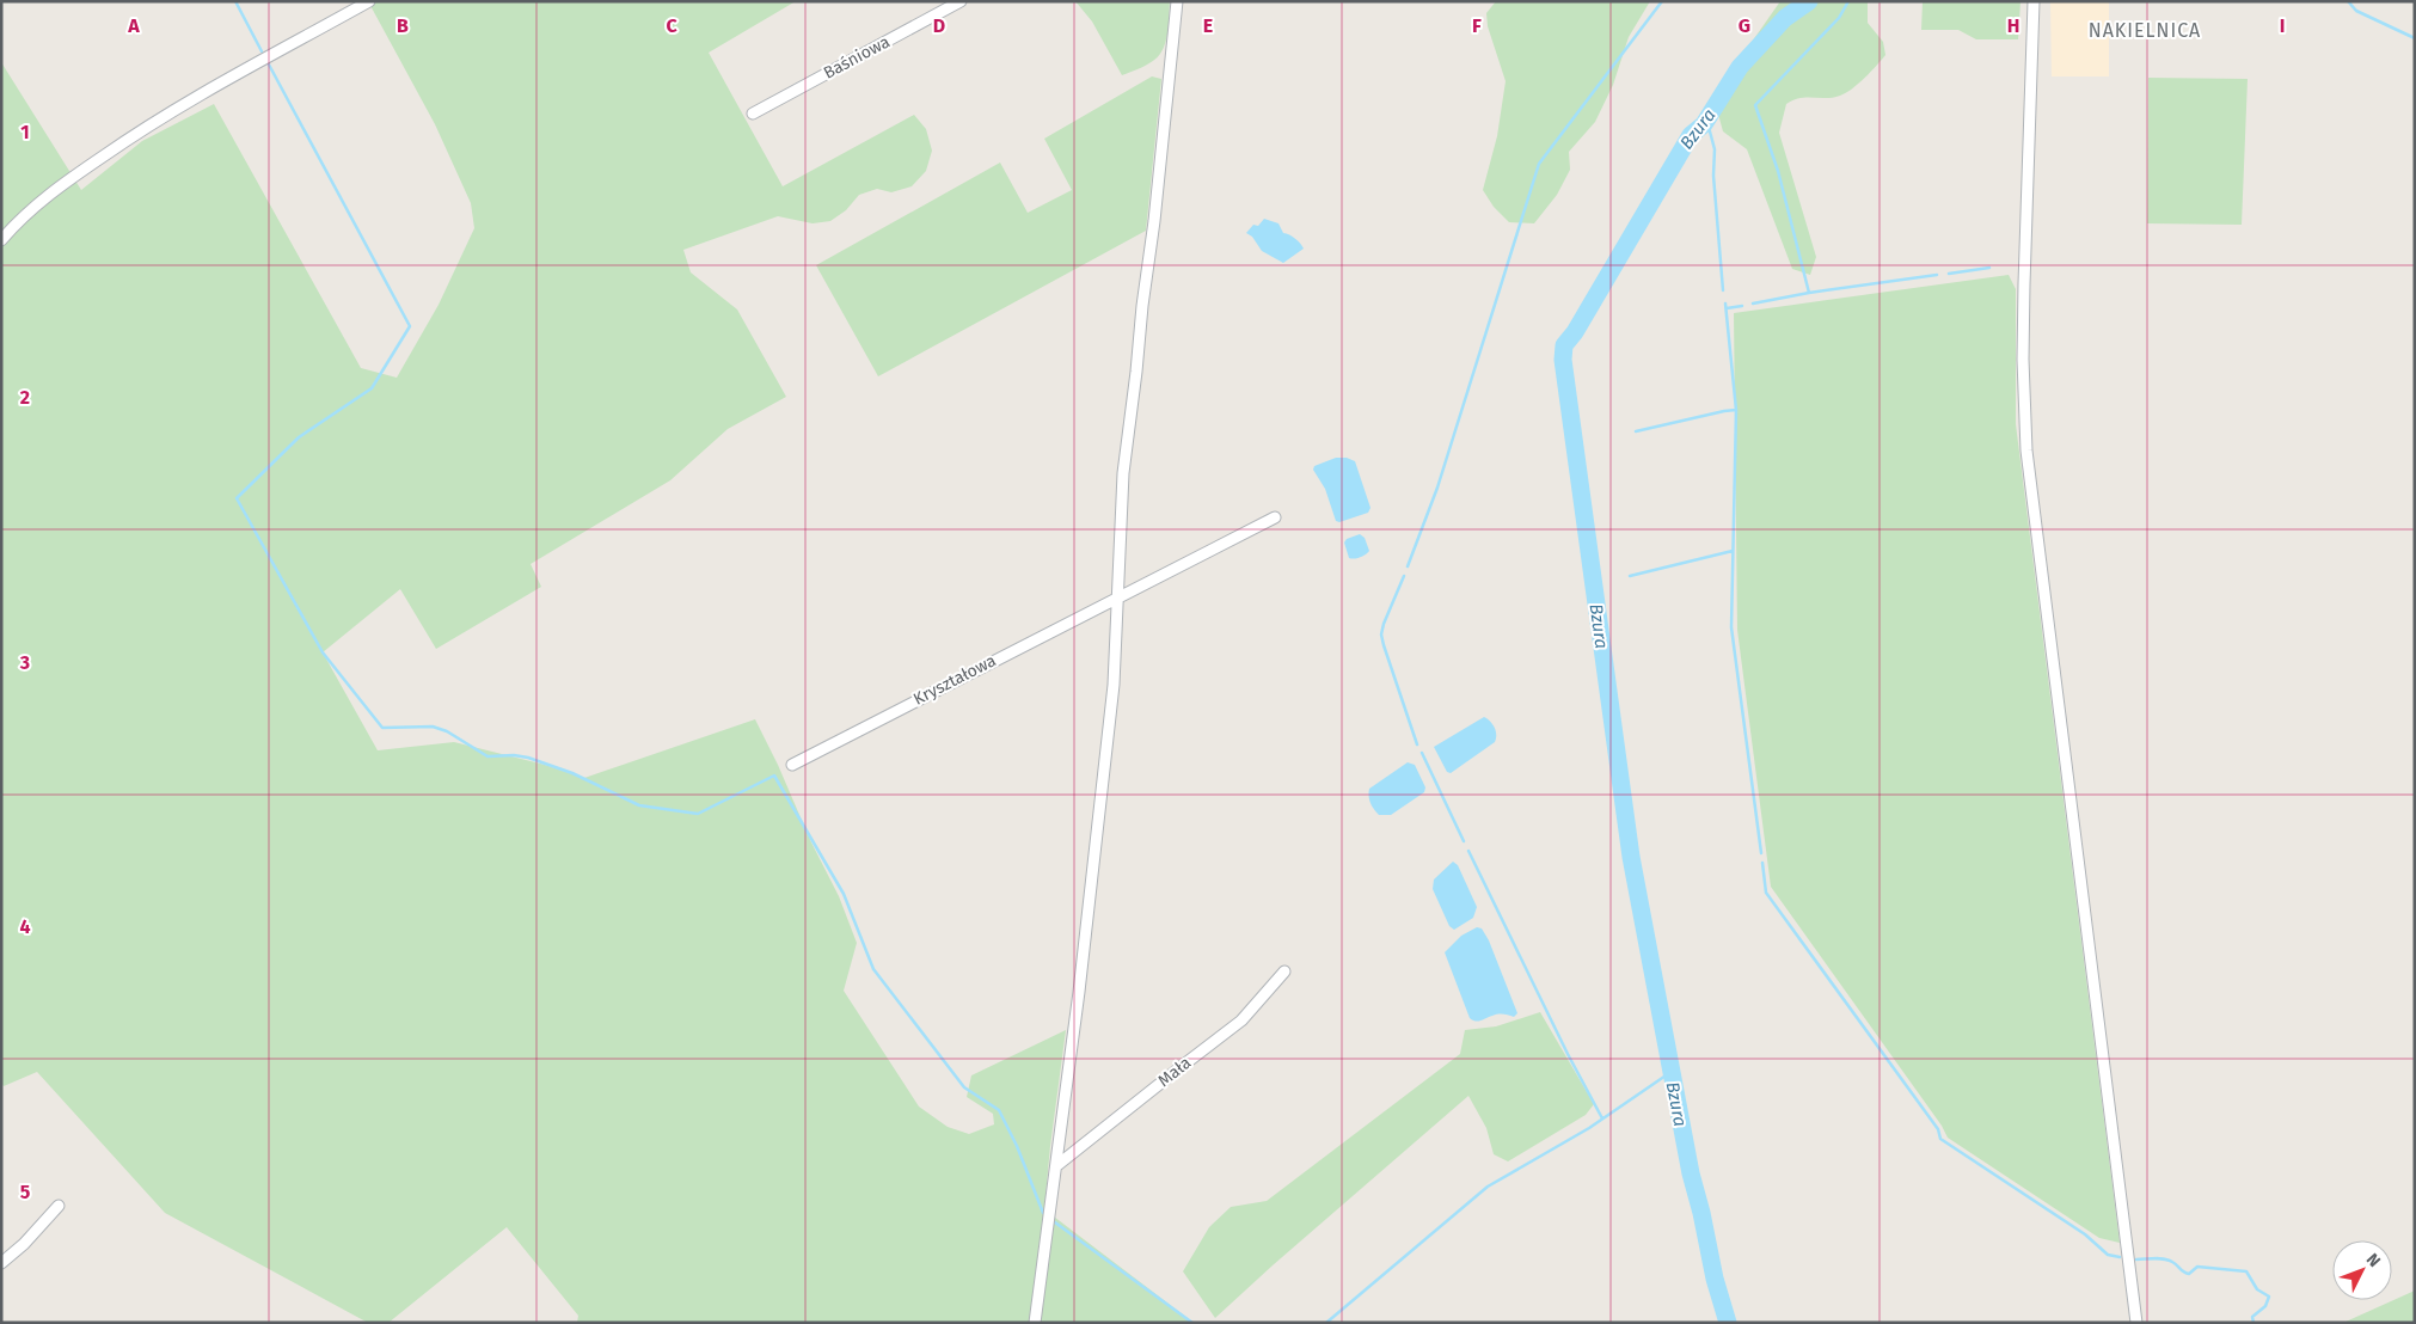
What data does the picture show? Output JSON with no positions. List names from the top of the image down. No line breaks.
{"streets":{"street":["Baśniowa","Kryształowa","Mała"]},"districts":["NAKIELNICA"],"water":["Bzura"],"north":"top right","grid":{"columns":["A","B","C","D","E","F","G","H","I"],"rows":["1","2","3","4","5"]}}
